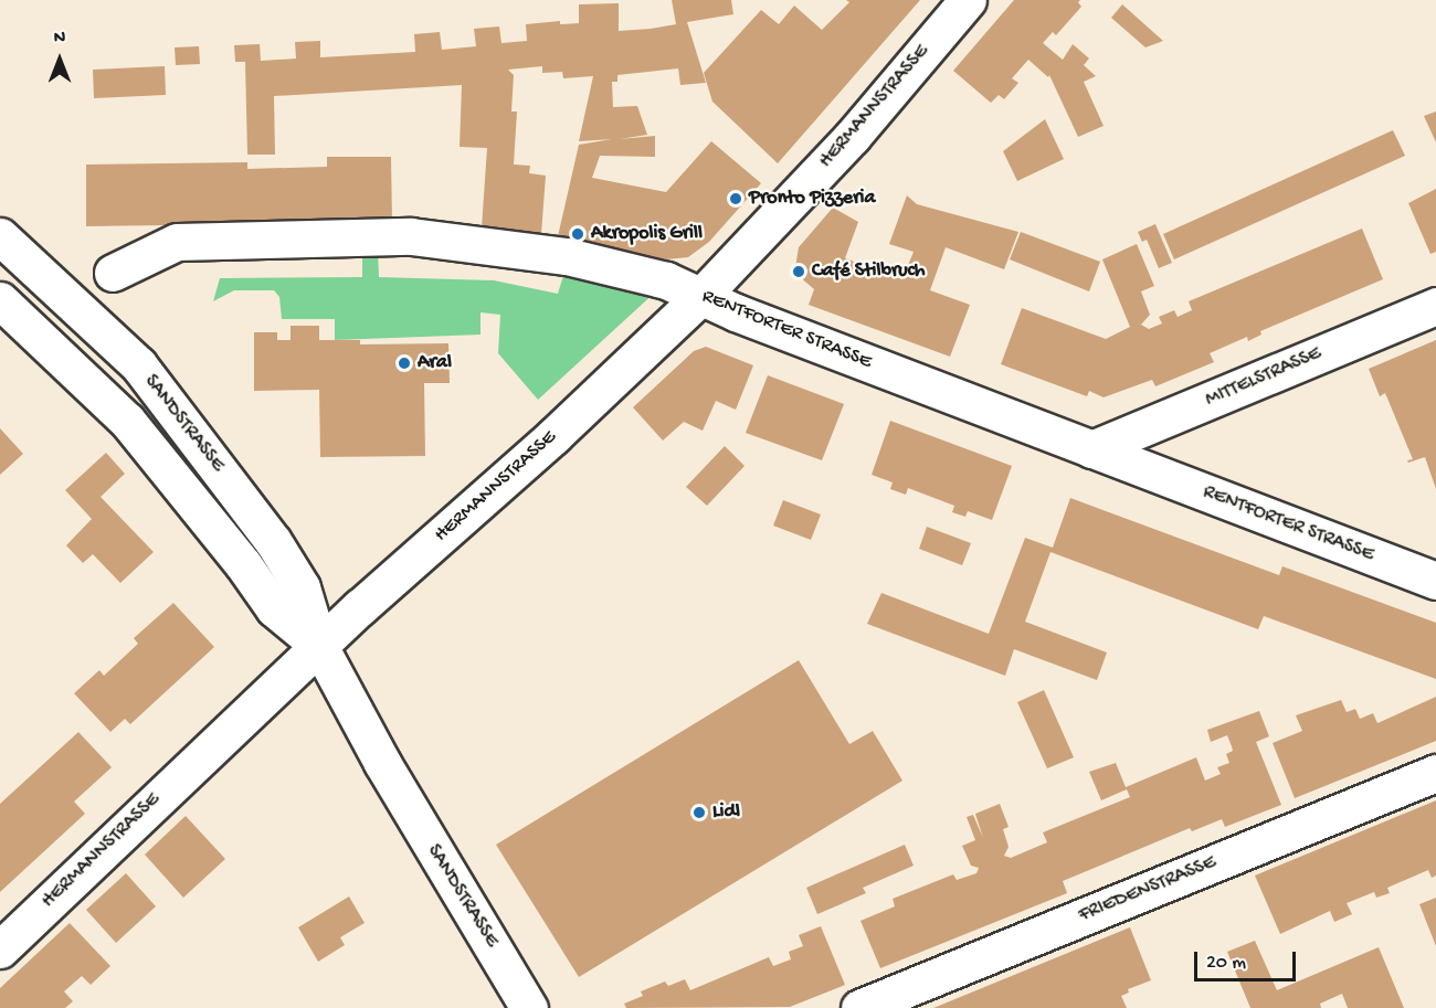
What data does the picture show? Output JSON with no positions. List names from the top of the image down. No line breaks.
{"streets":{"street":["HERMANNSTRASSE","RENTFORTER STRASSE","MITTELSTRASSE","SANDSTRASSE","FRIEDENSTRASSE"]},"crossings":[["HERMANNSTRASSE","RENTFORTER STRASSE"],["HERMANNSTRASSE","SANDSTRASSE"],["RENTFORTER STRASSE","MITTELSTRASSE"]],"places":["Pronto Pizzeria","Akropolis Grill","Café Stilbruch","Aral","Lidl"],"scale_bar":"20 m","north":"top"}
